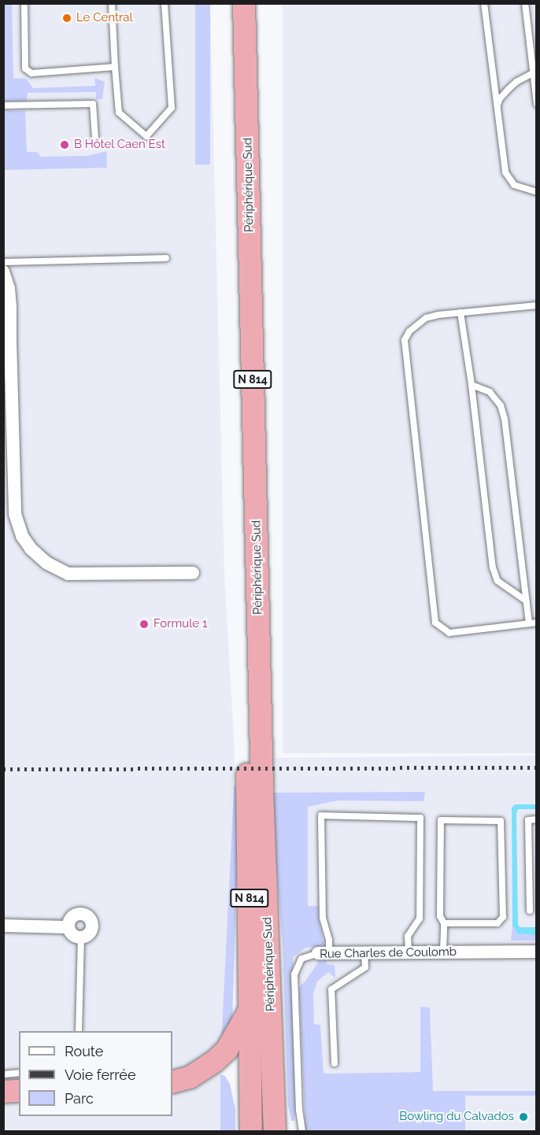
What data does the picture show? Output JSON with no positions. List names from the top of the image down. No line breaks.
{"streets":{"highway":["Périphérique Sud","N 814"],"street":["Rue Charles de Coulomb"]},"crossings":[["Périphérique Sud","N 814"]],"places":["Le Central","B Hôtel Caen Est","Formule 1","Bowling du Calvados"],"legend":["Route","Voie ferrée","Parc"]}
